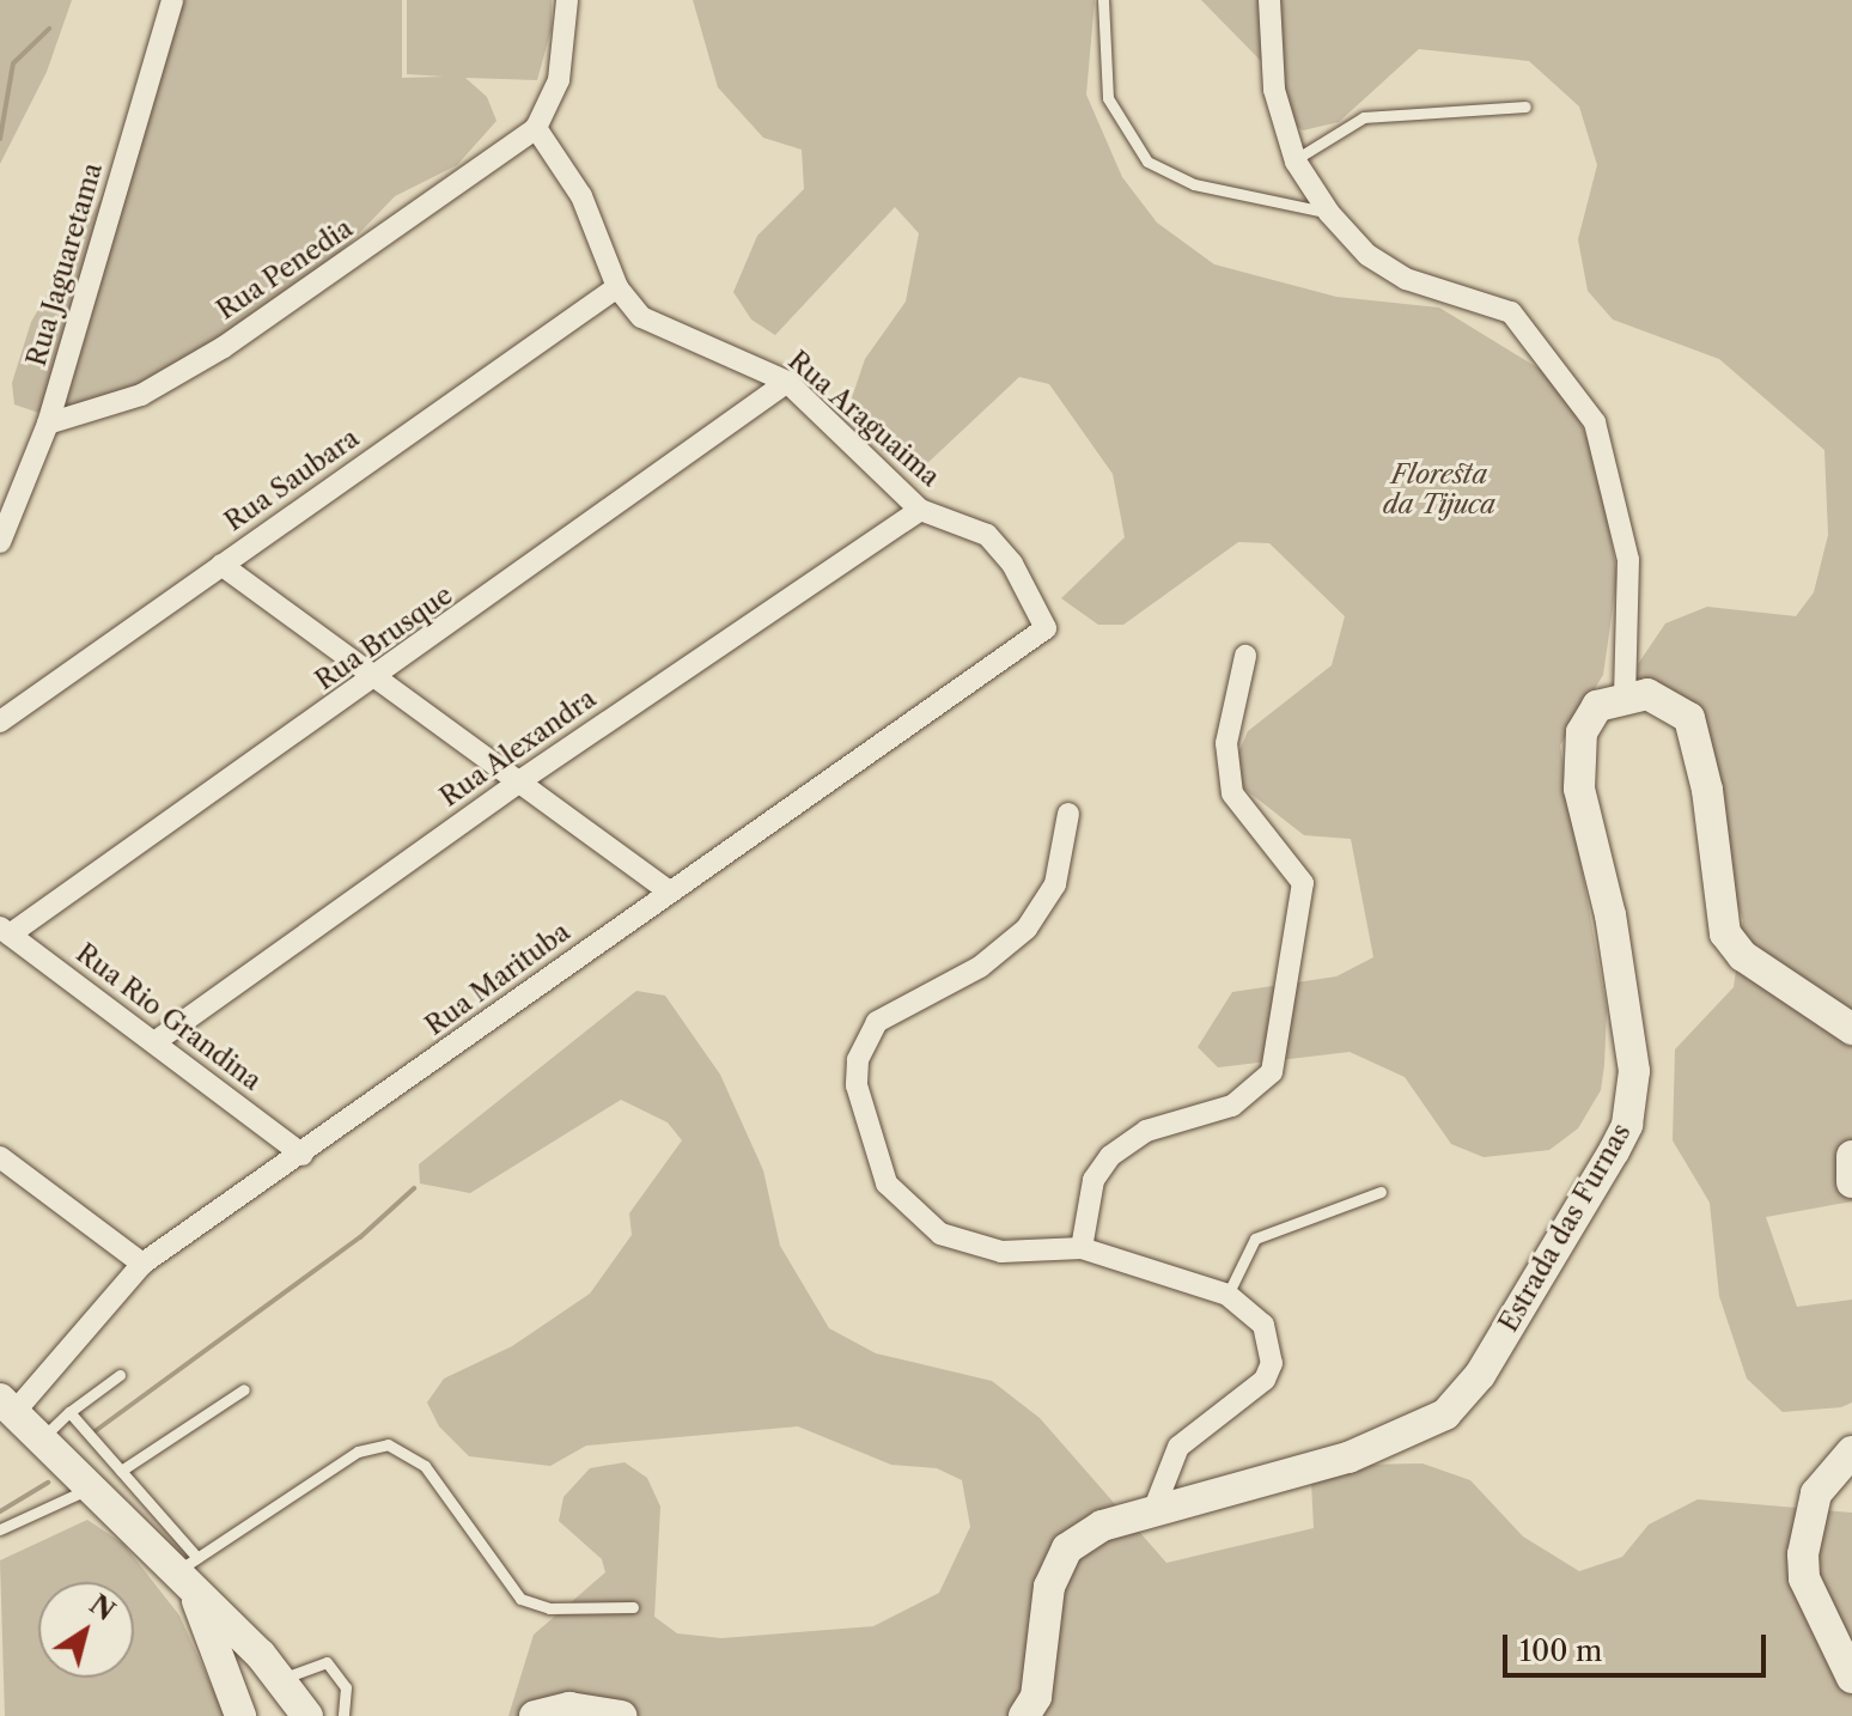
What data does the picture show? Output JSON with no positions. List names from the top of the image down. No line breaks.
{"streets":{"main road":["Estrada das Furnas"],"street":["Rua Jaguaretama","Rua Penedia","Rua Araguaima","Rua Saubara","Rua Brusque","Rua Alexandra","Rua Marituba","Rua Rio Grandina"]},"crossings":[["Rua Jaguaretama","Rua Penedia"],["Rua Penedia","Rua Araguaima"],["Rua Araguaima","Rua Saubara"],["Rua Araguaima","Rua Brusque"],["Rua Araguaima","Rua Alexandra"],["Rua Araguaima","Rua Marituba"],["Rua Brusque","Rua Rio Grandina"],["Rua Alexandra","Rua Rio Grandina"],["Rua Marituba","Rua Rio Grandina"]],"parks":["Floresta da Tijuca"],"scale_bar":"100 m","north":"top right"}
